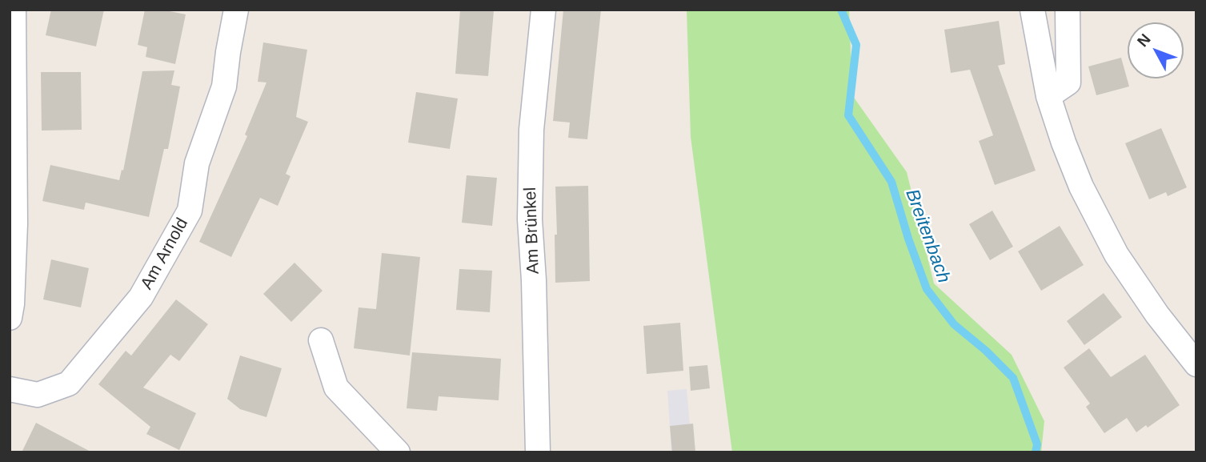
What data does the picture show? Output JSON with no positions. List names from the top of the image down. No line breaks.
{"streets":{"street":["Am Brünkel","Am Arnold"]},"water":["Breitenbach"],"north":"top left"}
